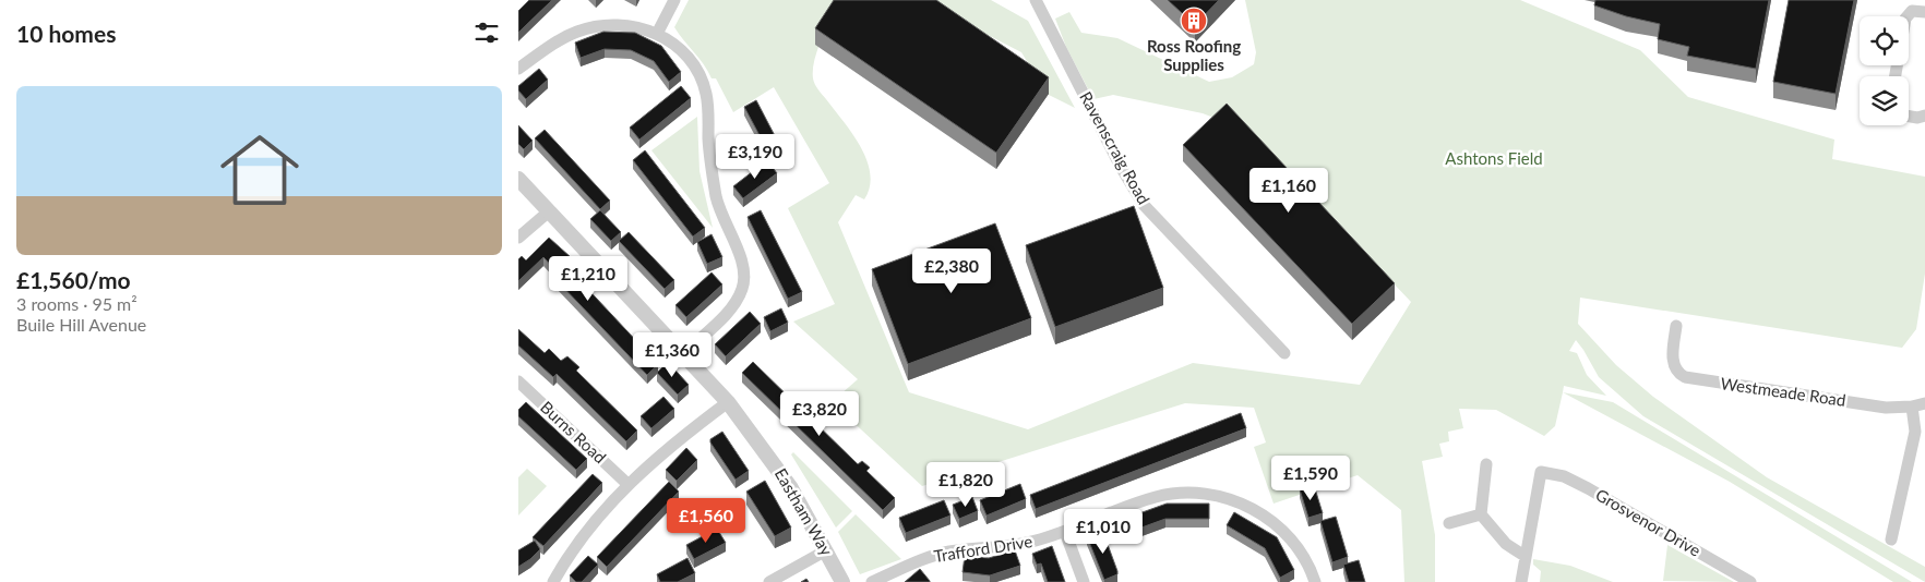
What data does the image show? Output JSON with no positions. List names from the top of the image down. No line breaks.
{"streets":{"street":["Ravenscraig Road","Westmeade Road","Burns Road","Eastham Way","Grosvenor Drive","Trafford Drive"]},"parks":["Ashtons Field"],"places":{"building":["Ross Roofing Supplies"]},"page":{"heading":"10 homes","list":[{"name":"£1,560/mo","note":"3 rooms · 95 m² · Buile Hill Avenue"}],"price":["£3,190","£1,160","£2,380","£1,210","£1,360","£3,820","£1,590","£1,820","£1,560","£1,010"]}}
